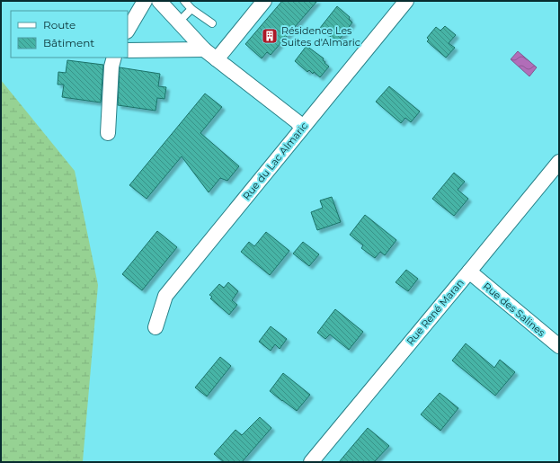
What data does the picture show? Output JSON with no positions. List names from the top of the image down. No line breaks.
{"streets":{"street":["Rue du Lac Almaric","Rue des Salines","Rue René Maran"]},"crossings":[["Rue des Salines","Rue René Maran"]],"places":{"building":["Résidence Les Suites d'Almaric"]},"legend":["Route","Bâtiment"]}
